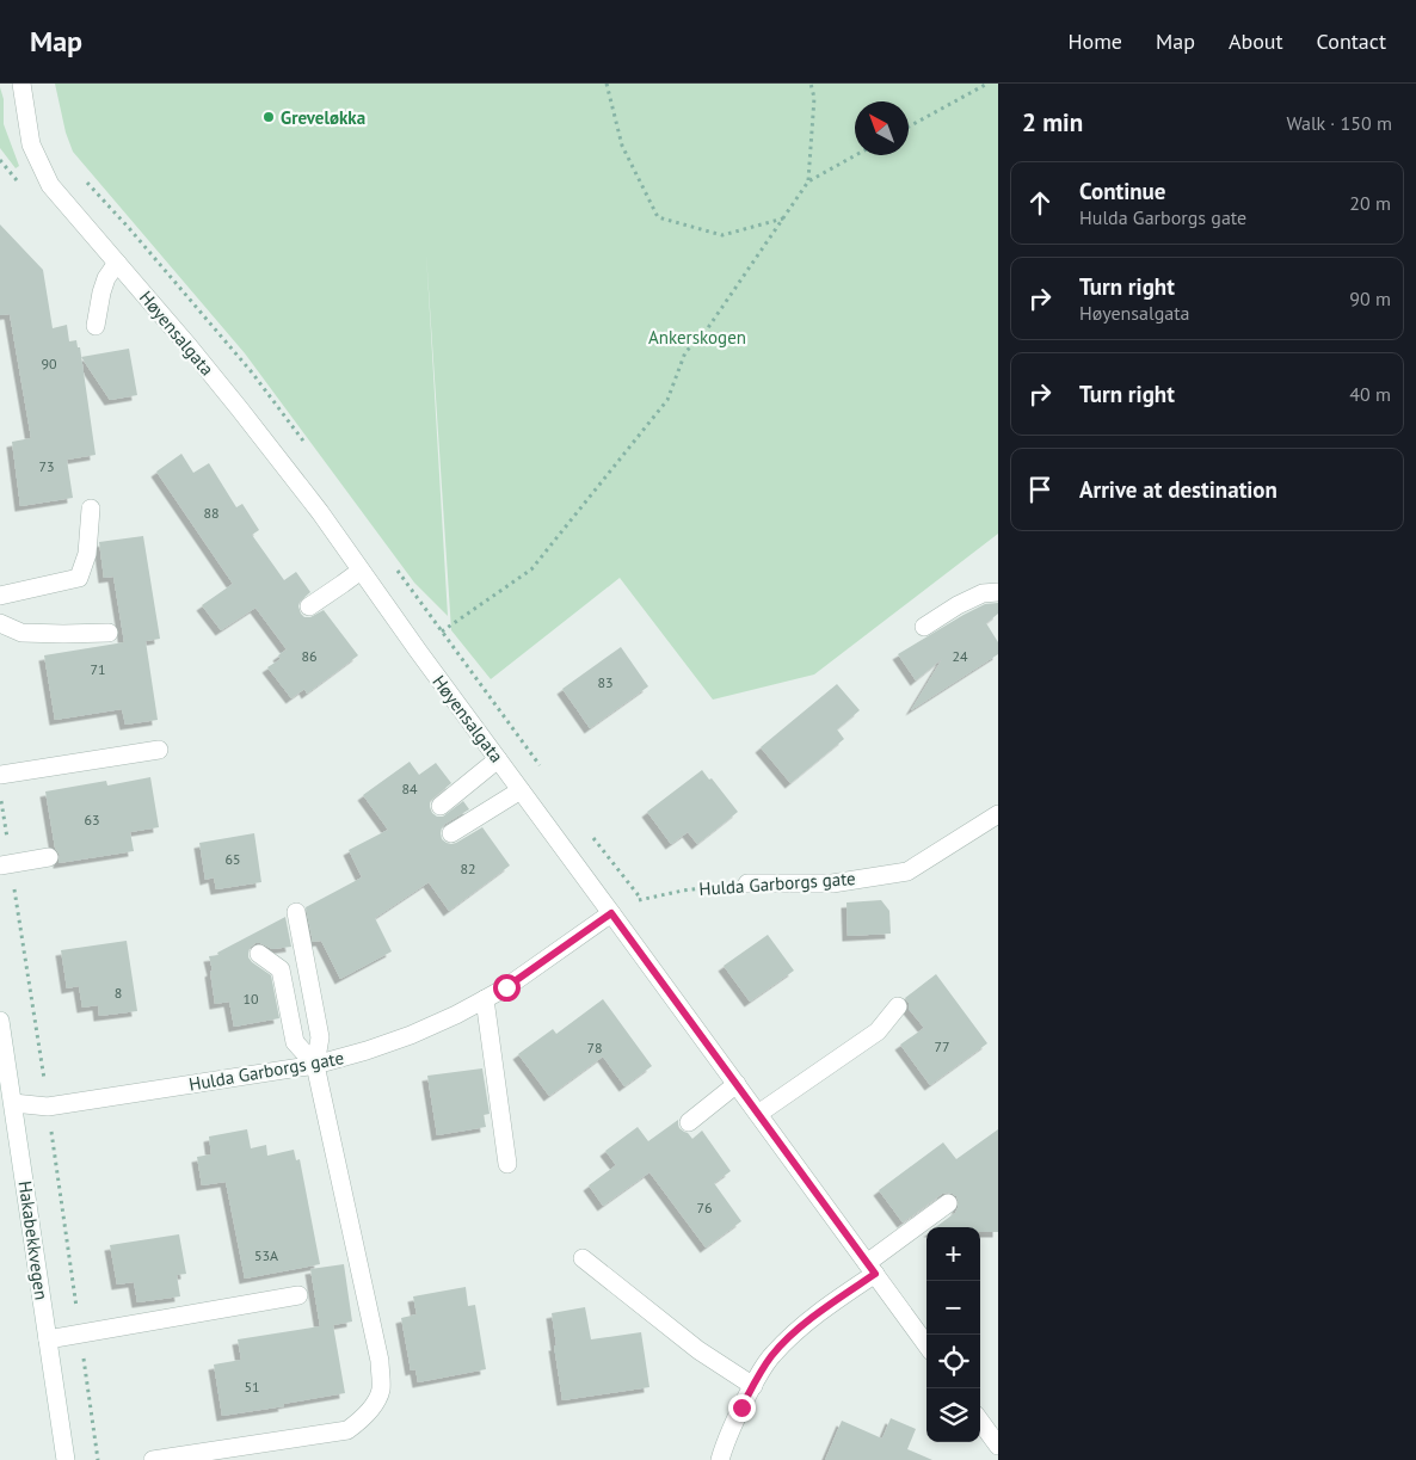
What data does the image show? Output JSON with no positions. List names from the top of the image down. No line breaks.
{"streets":{"street":["Høyensalgata","Hulda Garborgs gate","Hakabekkvegen"]},"crossings":[["Høyensalgata","Hulda Garborgs gate"],["Hulda Garborgs gate","Hakabekkvegen"]],"parks":["Ankerskogen"],"places":["Greveløkka"],"house_numbers":["90","73","88","86","24","71","83","84","63","65","82","8","10","77","78","76","53A","51"],"north":"top left","page":{"header":"Map","nav":["Home","Map","About","Contact"],"heading":["2 min","Walk · 150 m"],"list":[["Continue","Hulda Garborgs gate","20 m"],["Turn right","Høyensalgata","90 m"],["Turn right","40 m"],"Arrive at destination"],"map_buttons":["+","−"]}}
